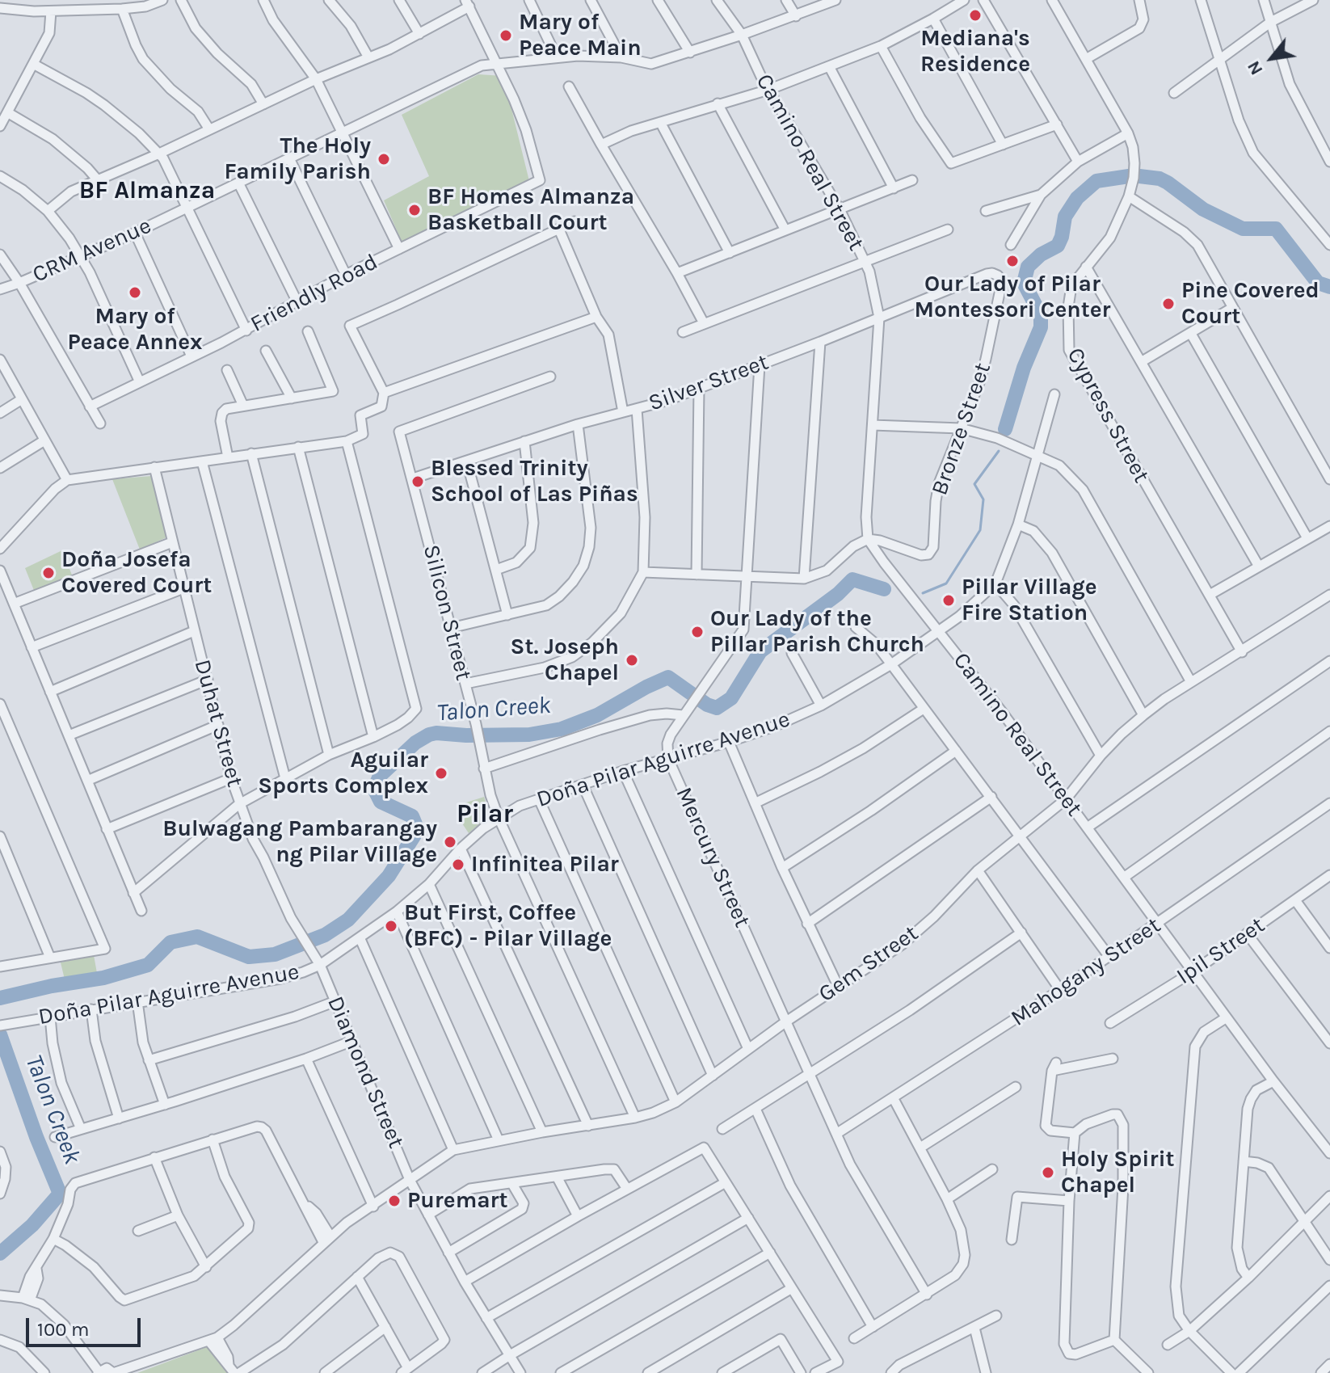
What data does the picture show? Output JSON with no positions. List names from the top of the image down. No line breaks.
{"streets":{"street":["Camino Real Street","CRM Avenue","Friendly Road","Silver Street","Cypress Street","Bronze Street","Silicon Street","Duhat Street","Doña Pilar Aguirre Avenue","Mercury Street","Ipil Street","Gem Street","Mahogany Street","Diamond Street"]},"crossings":[["Camino Real Street","CRM Avenue"],["Camino Real Street","Silver Street"],["Camino Real Street","Bronze Street"],["Camino Real Street","Doña Pilar Aguirre Avenue"],["Camino Real Street","Ipil Street"],["Camino Real Street","Gem Street"],["Camino Real Street","Mahogany Street"],["CRM Avenue","Friendly Road"],["Silver Street","Bronze Street"],["Silver Street","Silicon Street"],["Silver Street","Mercury Street"],["Cypress Street","Gem Street"],["Silicon Street","Doña Pilar Aguirre Avenue"],["Silicon Street","Gem Street"],["Duhat Street","Doña Pilar Aguirre Avenue"],["Duhat Street","Diamond Street"],["Doña Pilar Aguirre Avenue","Mercury Street"],["Doña Pilar Aguirre Avenue","Diamond Street"],["Mercury Street","Gem Street"],["Mercury Street","Mahogany Street"],["Gem Street","Diamond Street"]],"districts":["BF Almanza","Pilar"],"water":["Talon Creek"],"places":["Mediana's Residence","Mary of Peace Main","The Holy Family Parish","BF Homes Almanza Basketball Court","Our Lady of Pilar Montessori Center","Mary of Peace Annex","Pine Covered Court","Blessed Trinity School of Las Piñas","Doña Josefa Covered Court","Pillar Village Fire Station","Our Lady of the Pillar Parish Church","St. Joseph Chapel","Aguilar Sports Complex","Bulwagang Pambarangay ng Pilar Village","Infinitea Pilar","But First, Coffee (BFC) - Pilar Village","Holy Spirit Chapel","Puremart"],"scale_bar":"100 m","north":"bottom left"}
